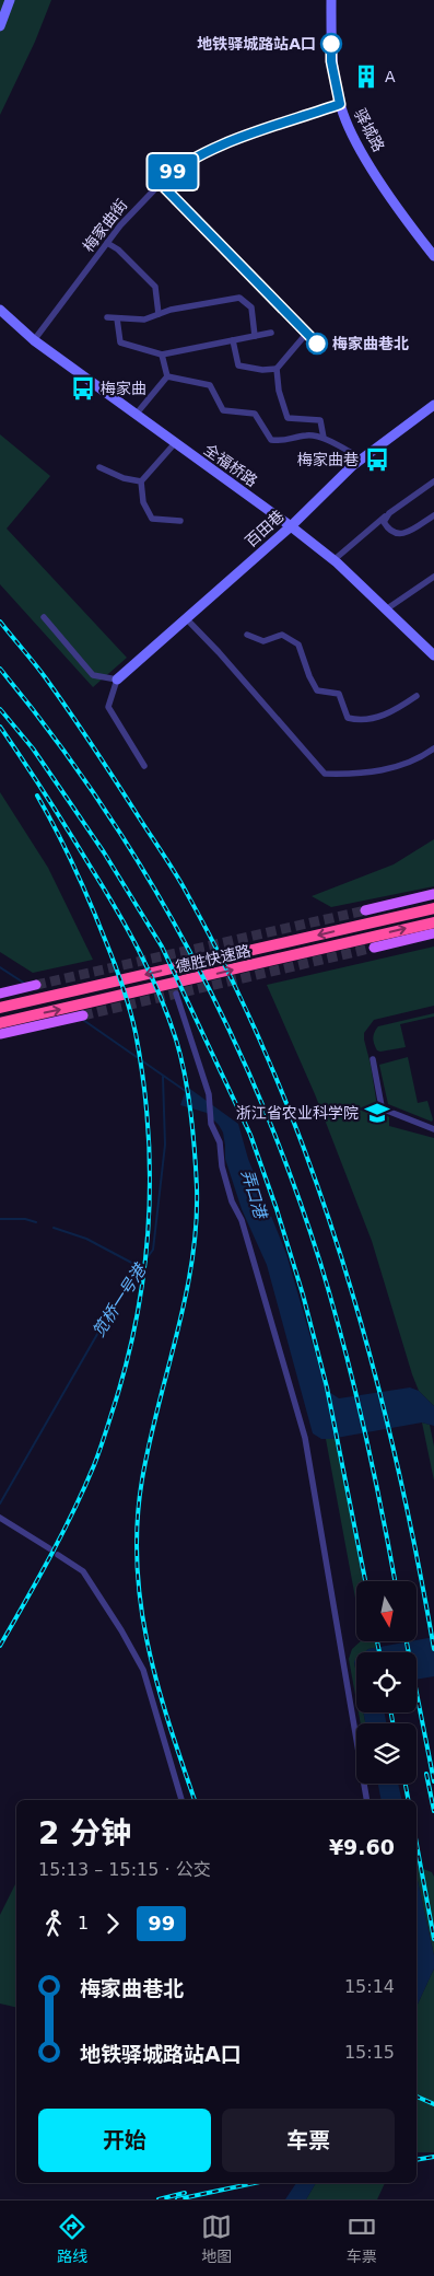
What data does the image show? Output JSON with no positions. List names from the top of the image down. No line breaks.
{"streets":{"highway":["德胜快速路"],"street":["驿城路","梅家曲街","全福桥路","百田巷"]},"crossings":[["驿城路","梅家曲街"],["梅家曲街","全福桥路"],["全福桥路","百田巷"]],"water":["弄口港","笕桥一号港"],"places":{"other":["地铁驿城路站A口","梅家曲巷北"],"building":["A"],"bus stop":["梅家曲","梅家曲巷"],"school or university":["浙江省农业科学院"]},"lines":["bus line 99"],"north":"bottom","page":{"on_map":"99","heading":["2 分钟","15:13 – 15:15 · 公交","¥9.60"],"legs":["1","99"],"list":[{"name":"梅家曲巷北","value":"15:14"},{"name":"地铁驿城路站A口","value":"15:15"}],"buttons":["开始","车票"],"tabs":["路线","地图","车票"]}}
